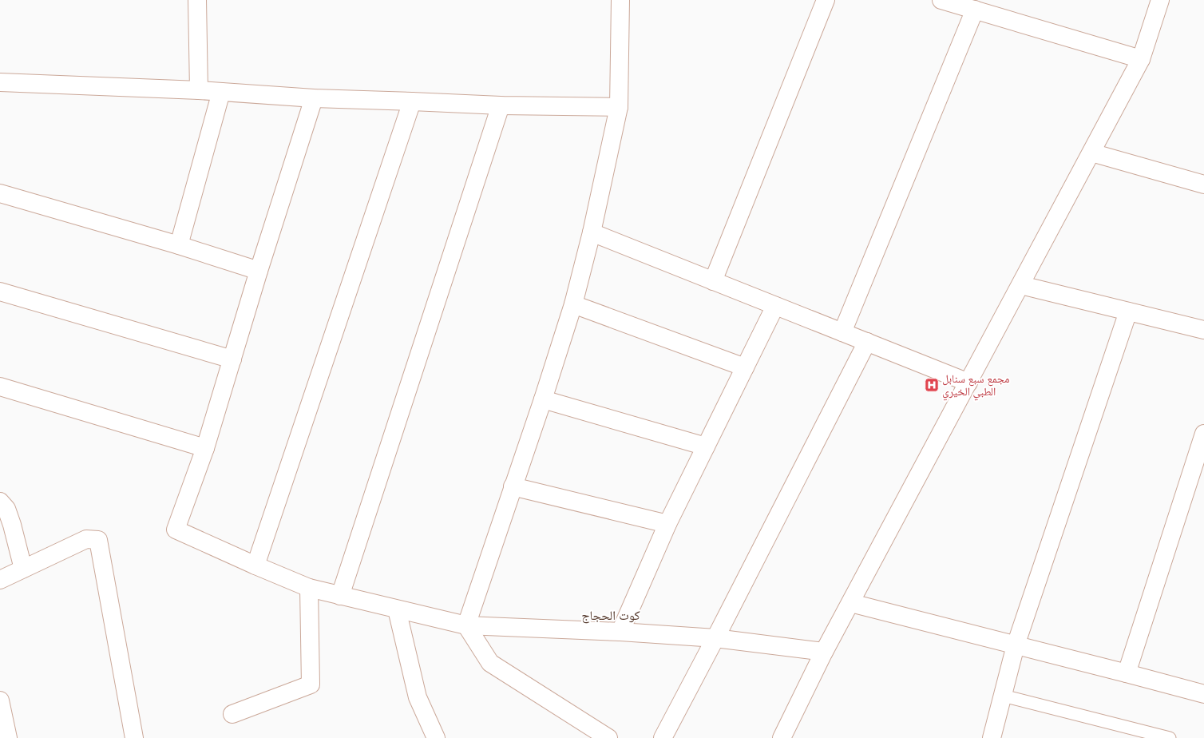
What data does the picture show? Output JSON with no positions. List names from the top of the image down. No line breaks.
{"districts":["كوت الحجاج"],"places":{"hospital":["مجمع سبع سنابل الطبي الخيري"]}}
